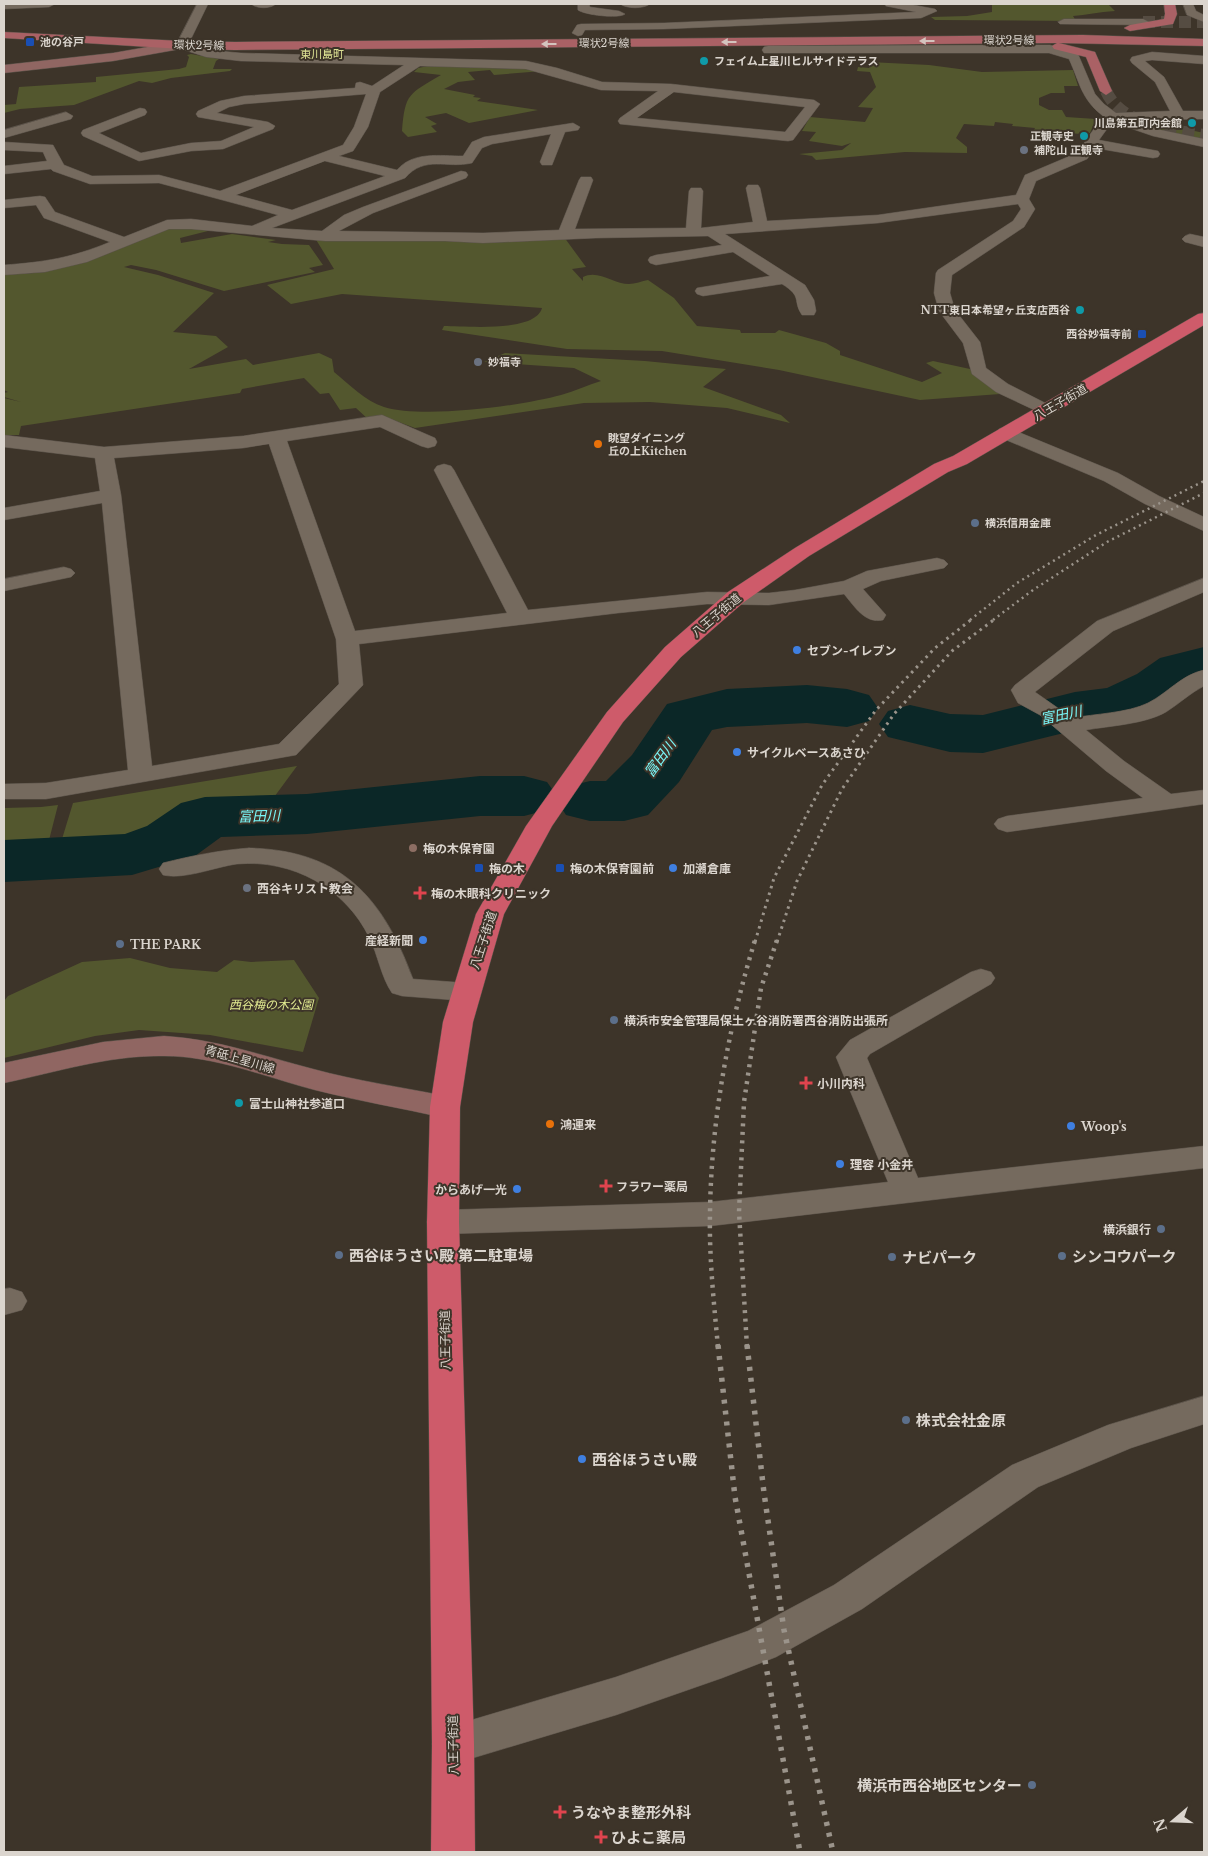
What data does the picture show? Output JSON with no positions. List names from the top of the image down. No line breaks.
{"streets":{"highway":["八王子街道"],"main road":["環状2号線","青砥上星川線"]},"crossings":[["八王子街道","青砥上星川線"]],"districts":["東川島町"],"water":["富田川"],"parks":["西谷梅の木公園"],"places":{"transit":["池の谷戸","西谷妙福寺前","梅の木","梅の木保育園前"],"other":["フェイム上星川ヒルサイドテラス","川島第五町内会館","正観寺史","補陀山 正観寺","NTT東日本希望ヶ丘支店西谷","妙福寺","眺望ダイニング 丘の上Kitchen","横浜信用金庫","セブン-イレブン","サイクルベースあさひ","梅の木保育園","加瀬倉庫","西谷キリスト教会","産経新聞","THE PARK","横浜市安全管理局保土ヶ谷消防署西谷消防出張所","富士山神社参道口","鴻運来","Woop's","理容 小金井","からあげ一光","横浜銀行","西谷ほうさい殿 第二駐車場","シンコウパーク","ナビパーク","株式会社金原","西谷ほうさい殿","横浜市西谷地区センター"],"health":["梅の木眼科クリニック","小川内科","フラワー薬局","うなやま整形外科","ひよこ薬局"]},"north":"left"}
